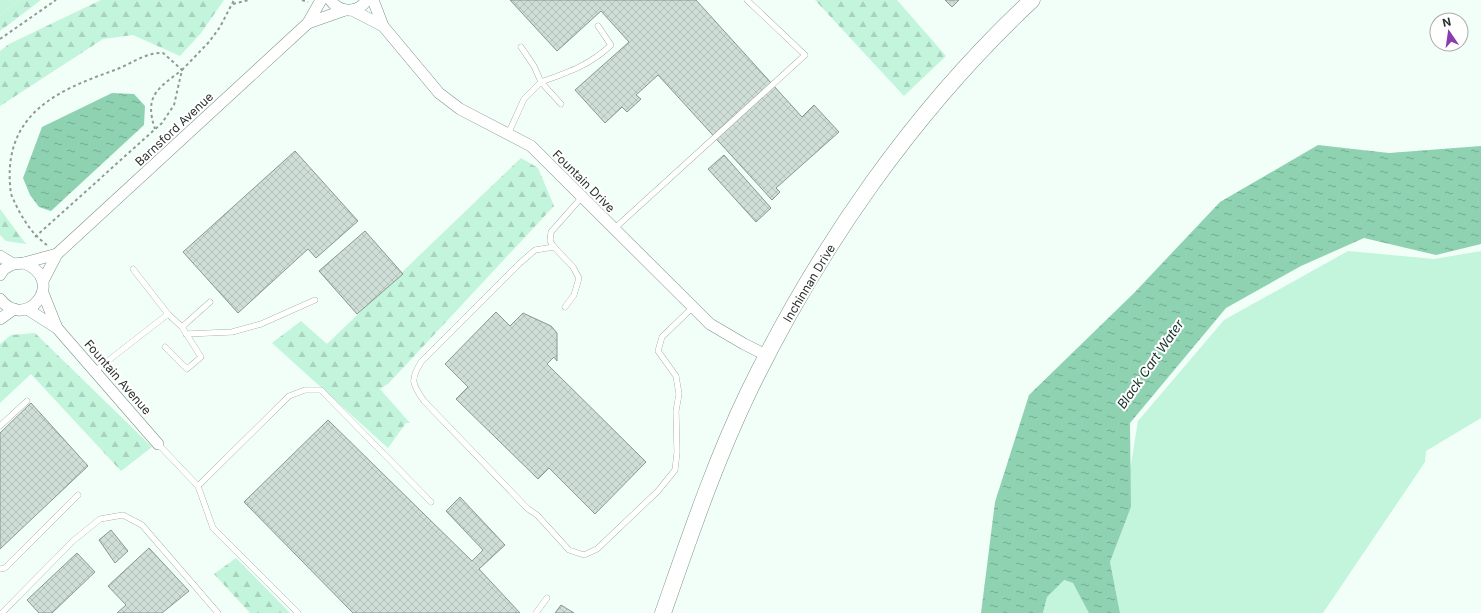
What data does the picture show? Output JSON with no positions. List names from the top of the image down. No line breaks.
{"streets":{"street":["Barnsford Avenue","Fountain Drive","Inchinnan Drive","Fountain Avenue"]},"crossings":[["Barnsford Avenue","Fountain Drive"],["Barnsford Avenue","Fountain Avenue"],["Fountain Drive","Inchinnan Drive"]],"water":["Black Cart Water"],"north":"top"}
